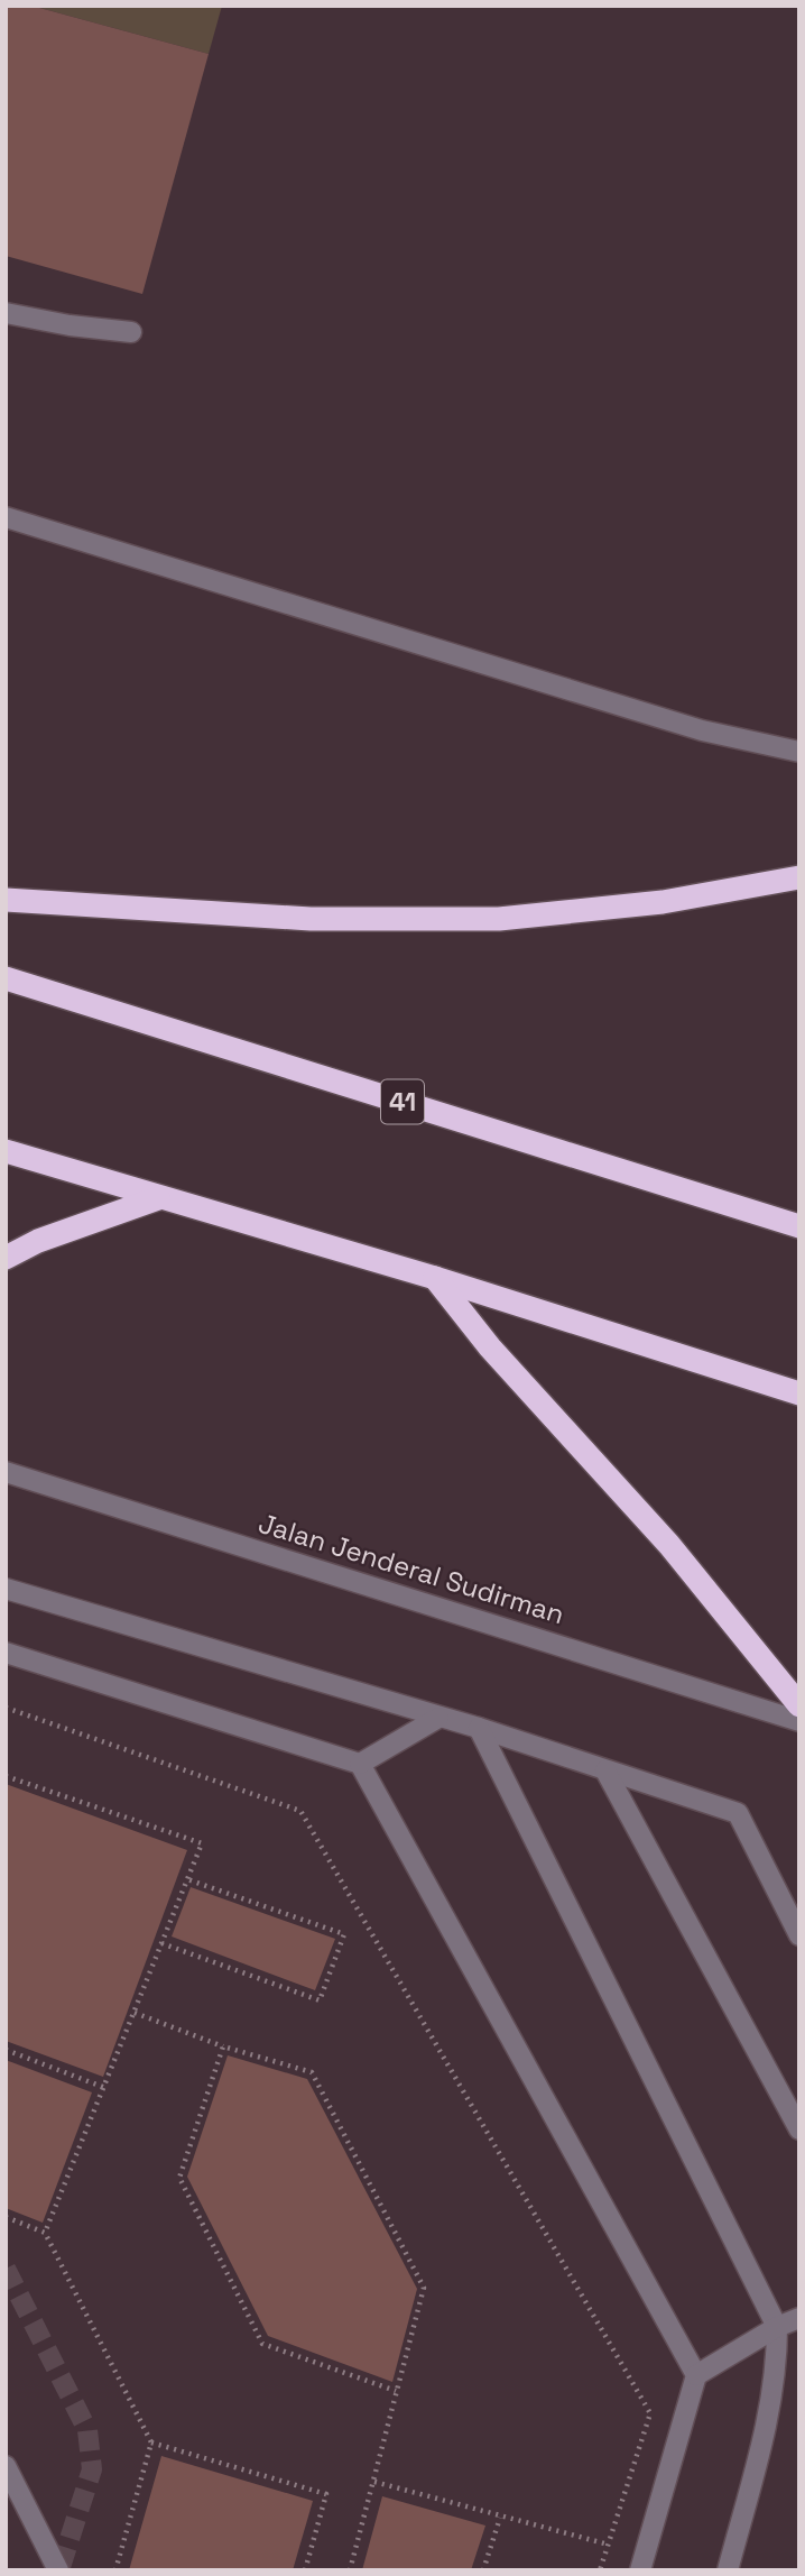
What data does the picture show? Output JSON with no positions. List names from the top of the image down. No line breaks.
{"streets":{"highway":["41"],"street":["Jalan Jenderal Sudirman"]}}
